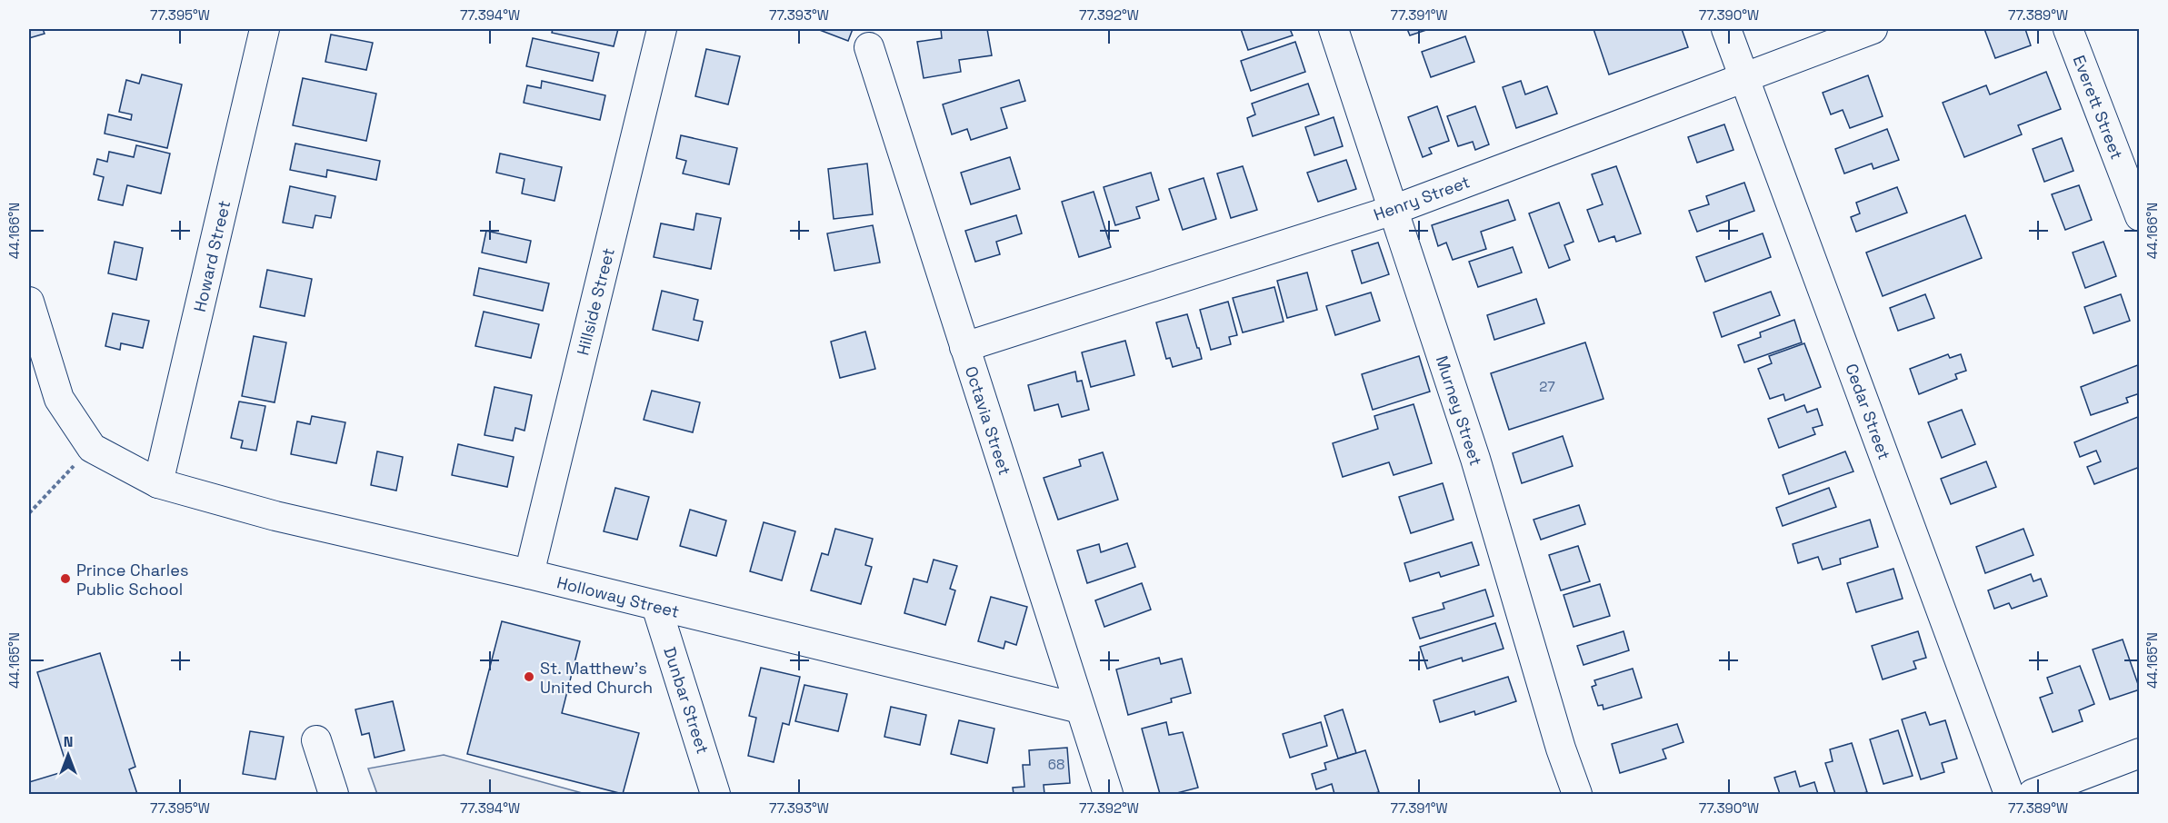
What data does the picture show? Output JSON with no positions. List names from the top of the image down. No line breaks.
{"streets":{"street":["Everett Street","Henry Street","Howard Street","Hillside Street","Murney Street","Cedar Street","Octavia Street","Holloway Street","Dunbar Street"]},"crossings":[["Henry Street","Murney Street"],["Henry Street","Cedar Street"],["Henry Street","Octavia Street"],["Howard Street","Holloway Street"],["Hillside Street","Holloway Street"],["Octavia Street","Holloway Street"],["Holloway Street","Dunbar Street"]],"places":["Prince Charles Public School","St. Matthew's United Church"],"house_numbers":["27","68"],"north":"top","coordinates":["77.395°W","77.394°W","77.393°W","77.392°W","77.391°W","77.390°W","77.389°W","44.166°N","44.165°N"]}
